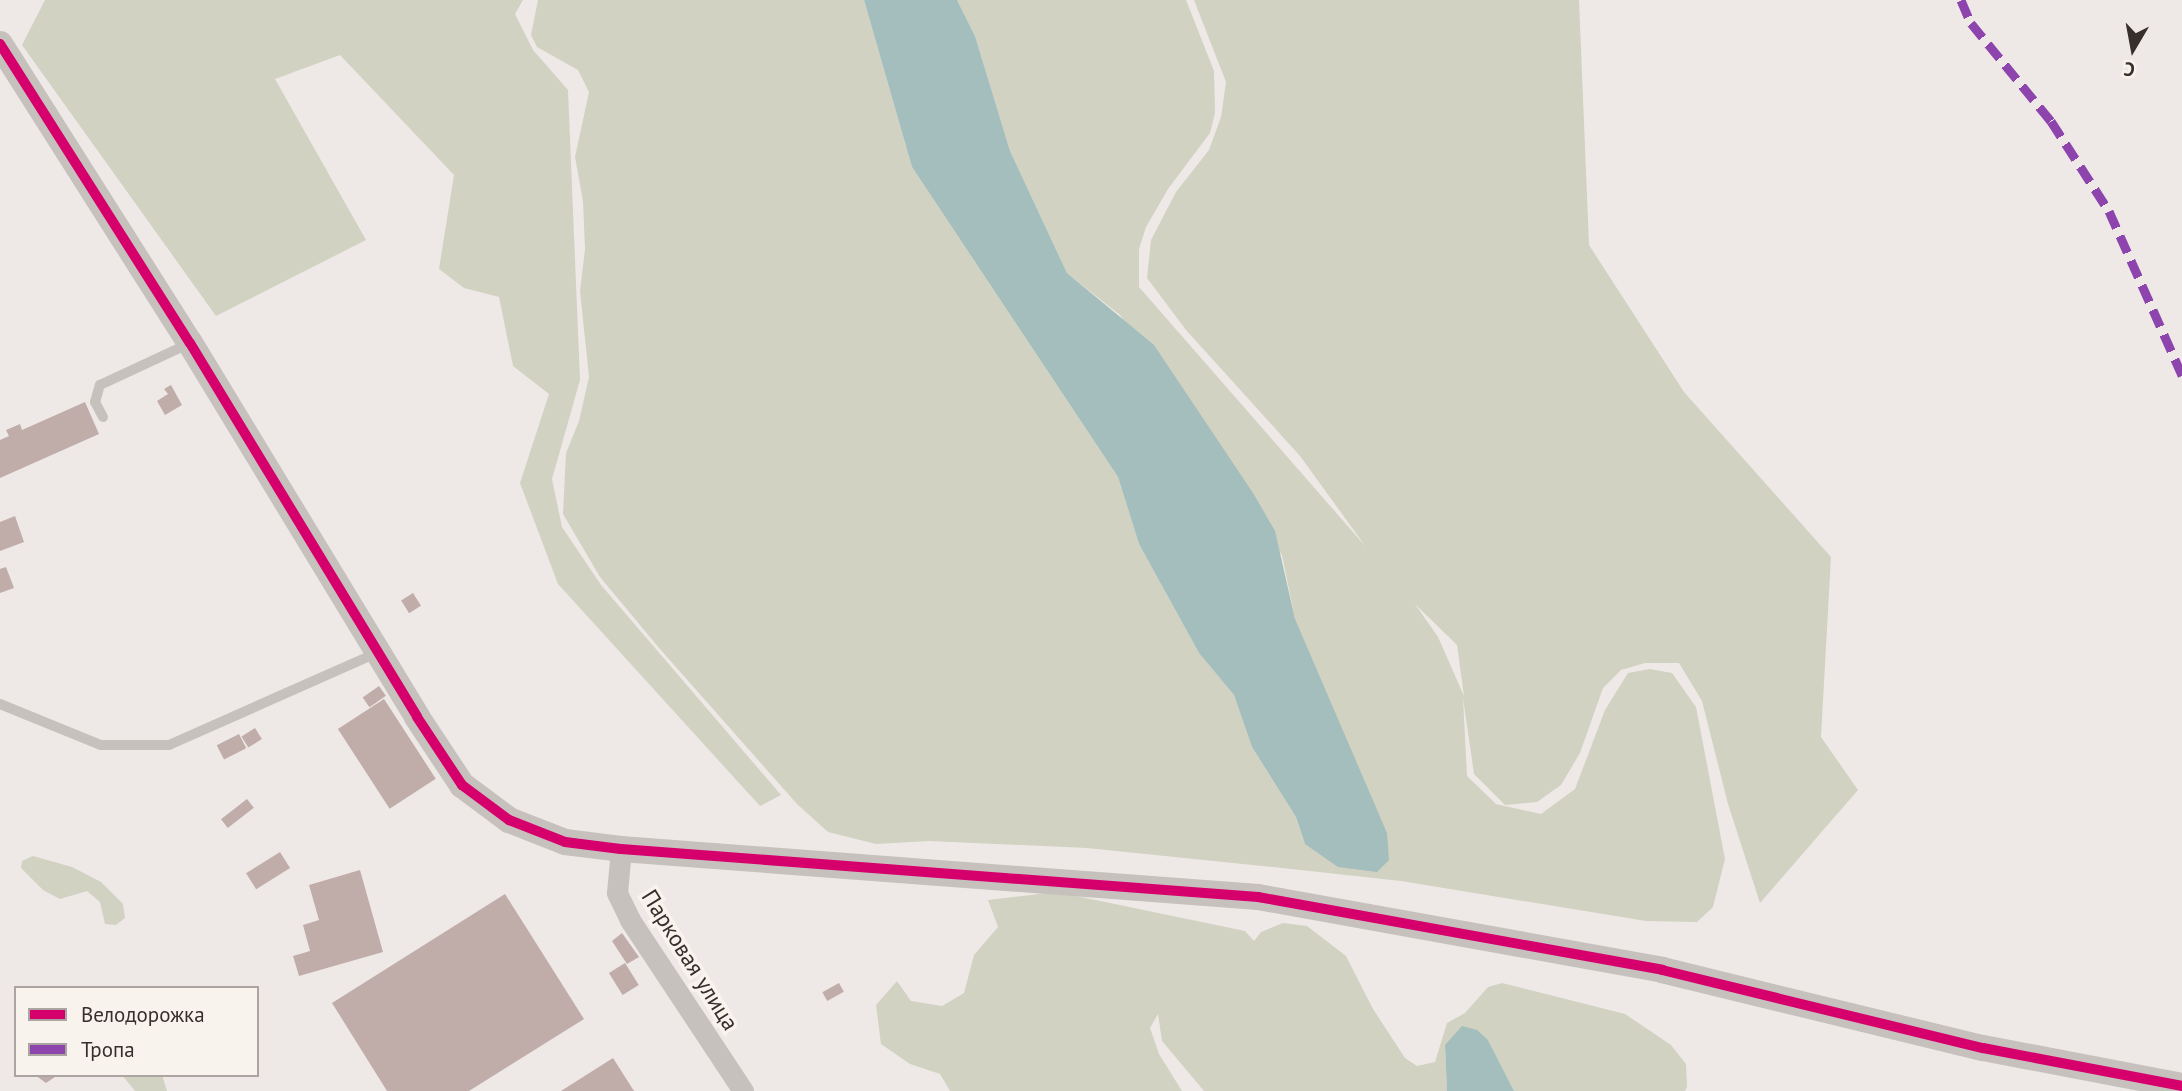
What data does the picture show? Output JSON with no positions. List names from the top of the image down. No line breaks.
{"streets":{"street":["Парковая улица"]},"legend":["Велодорожка","Тропа"],"north":"bottom"}
